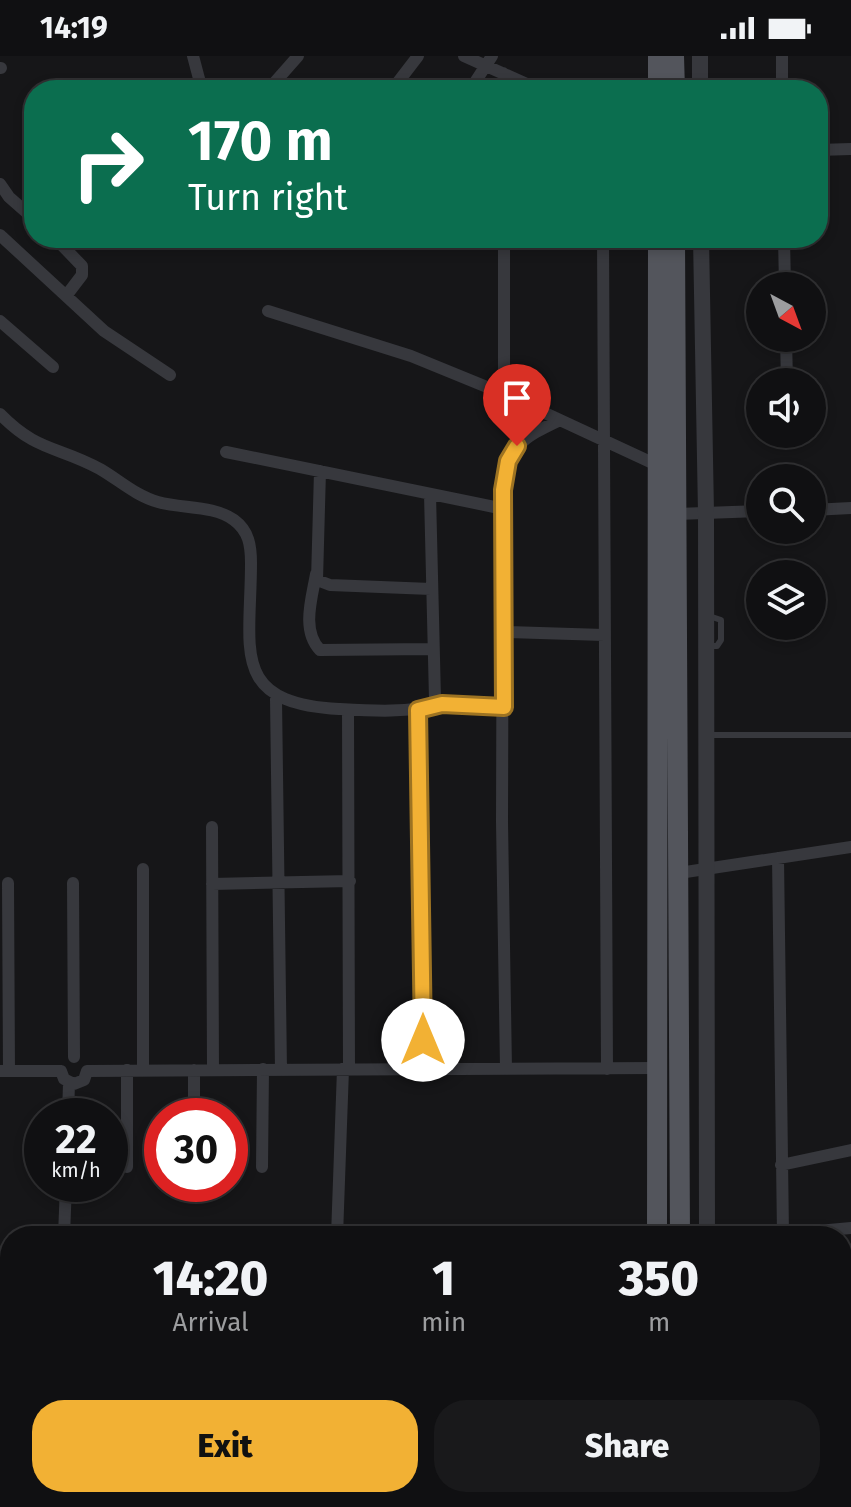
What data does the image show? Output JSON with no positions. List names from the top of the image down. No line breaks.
{"north":"bottom right","page":{"status":"14:19","turn":["170 m","Turn right"],"speed":"22 km/h","limit":"30","eta":["14:20","Arrival","1","min","350","m"],"buttons":["Exit","Share"]}}
